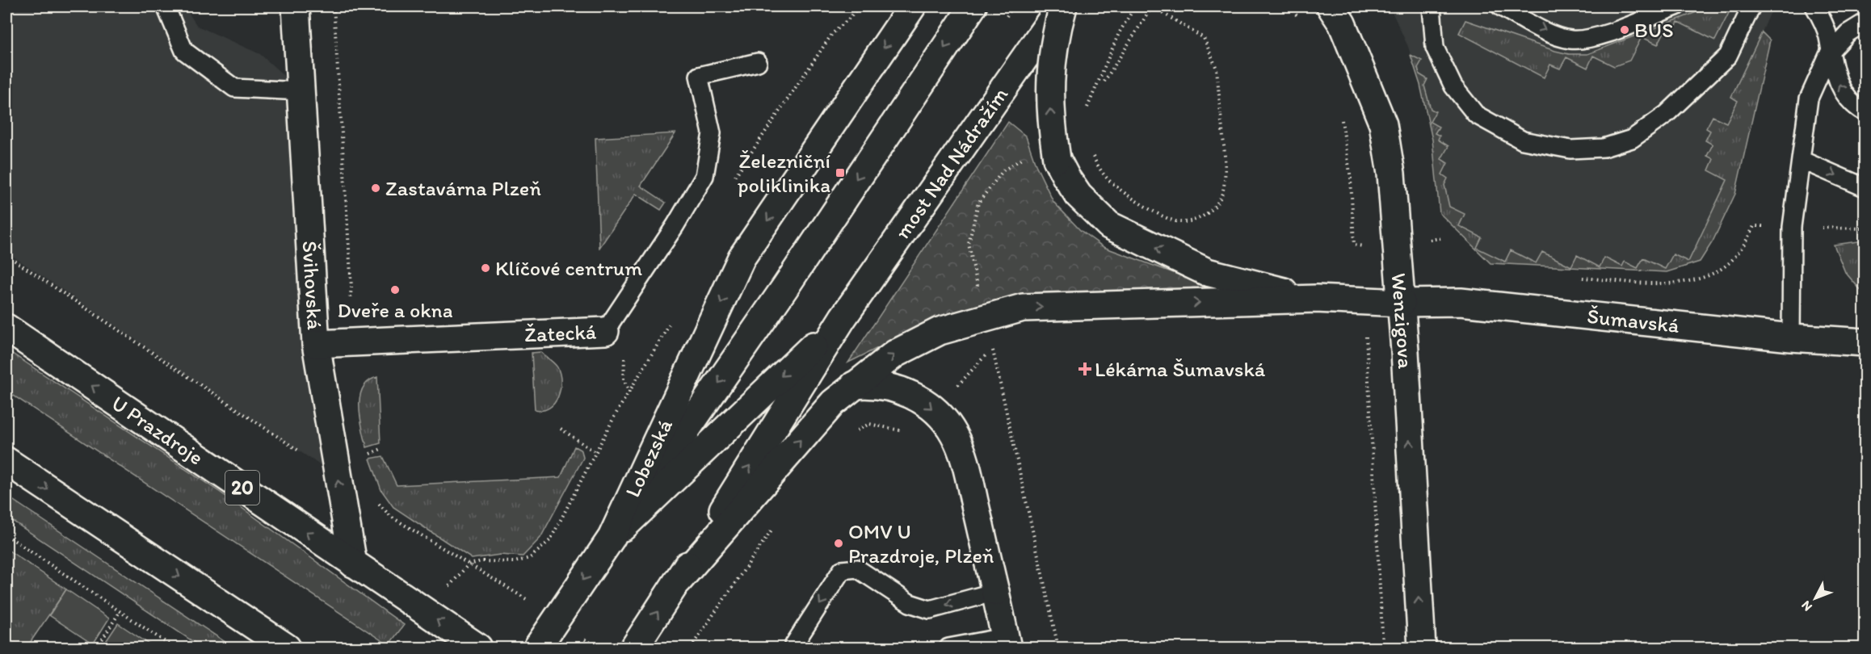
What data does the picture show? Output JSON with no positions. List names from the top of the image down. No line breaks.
{"streets":{"main road":["most Nad Nádražím","Švihovská","Šumavská","Wenzigova","Žatecká","U Prazdroje","Lobezská","20"]},"crossings":[["Švihovská","Žatecká"],["Švihovská","U Prazdroje"],["Šumavská","Wenzigova"]],"one_way":["Wenzigova"],"places":{"other":["BUS","Zastavárna Plzeň","Klíčové centrum","Dveře a okna","OMV U Prazdroje, Plzeň"],"transit":["Železniční poliklinika"],"health":["Lékárna Šumavská"]},"north":"bottom left"}
